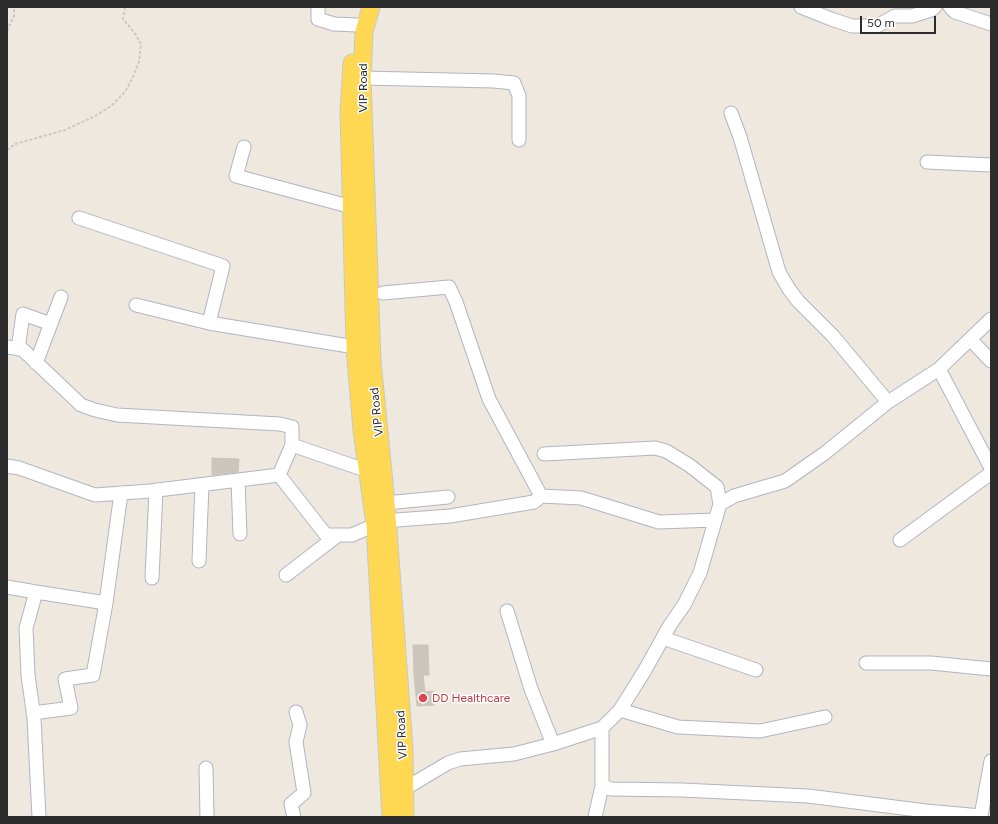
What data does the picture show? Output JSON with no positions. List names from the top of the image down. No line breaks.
{"streets":{"main road":["VIP Road"]},"places":["DD Healthcare"],"scale_bar":"50 m"}
